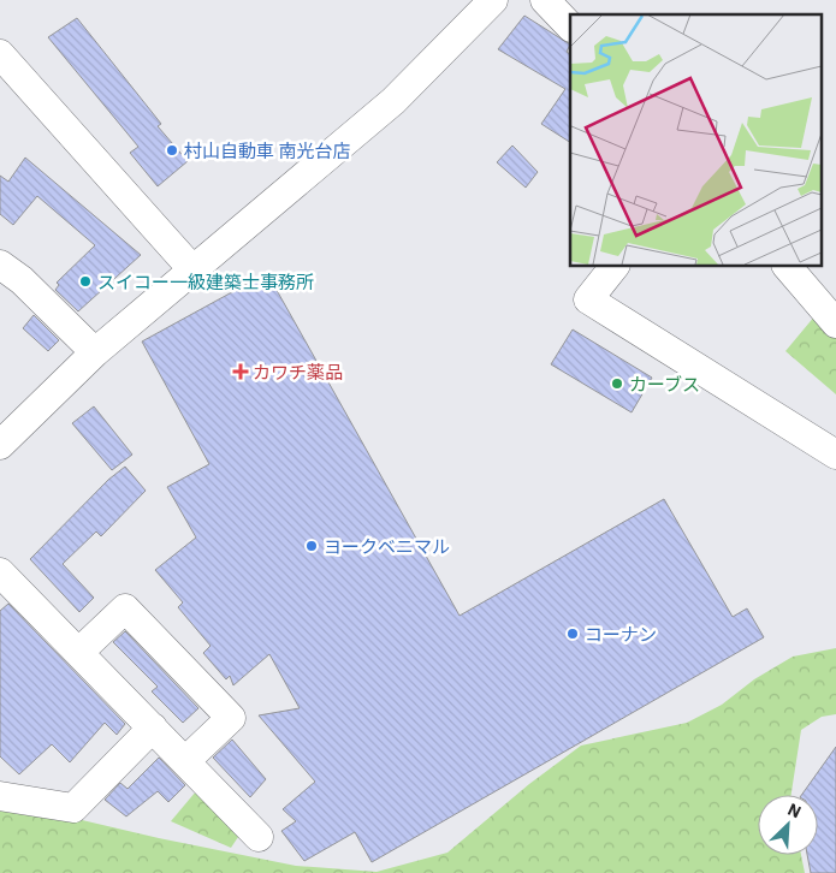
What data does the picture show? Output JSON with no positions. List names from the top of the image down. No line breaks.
{"places":{"other":["村山自動車 南光台店","スイコー一級建築士事務所","カーブス","ヨークベニマル","コーナン"],"health":["カワチ薬品"]},"north":"top right"}
